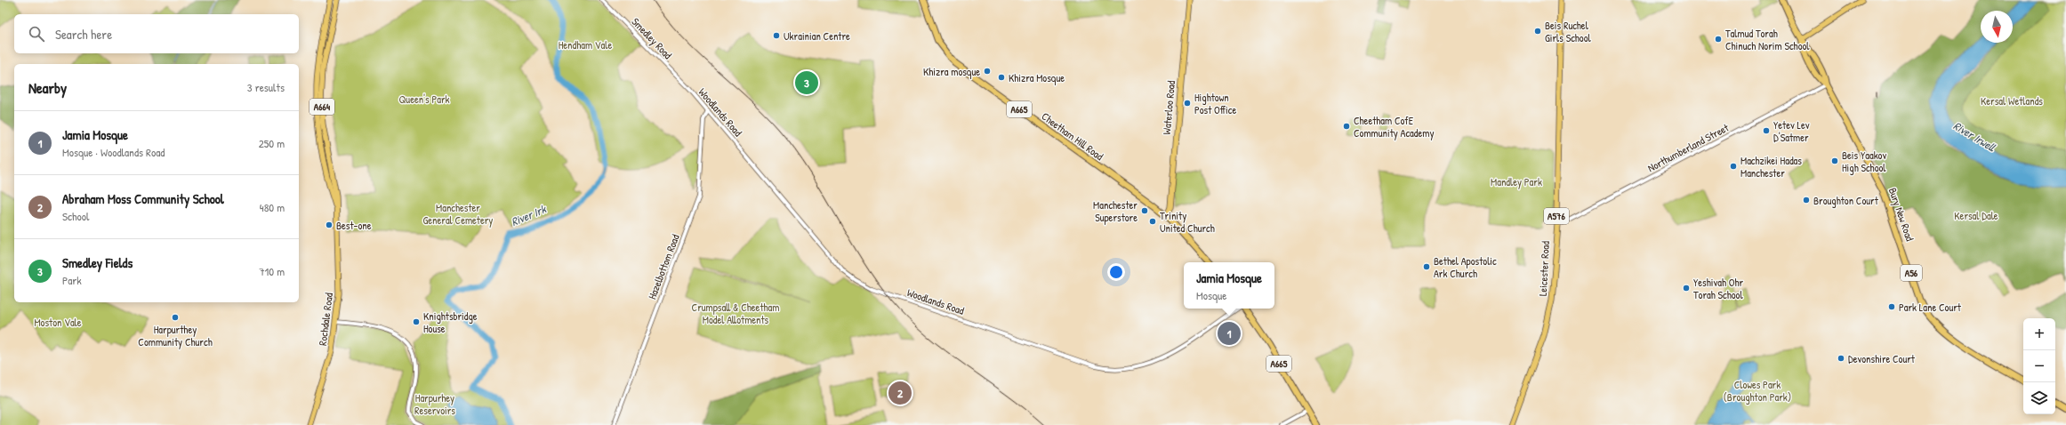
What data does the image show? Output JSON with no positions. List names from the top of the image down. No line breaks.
{"streets":{"highway":["A665","Cheetham Hill Road","Bury New Road","A56"],"main road":["A664","Waterloo Road","A576","Leicester Road","Rochdale Road"],"street":["Smedley Road","Woodlands Road","Northumberland Street","Hazelbottom Road"]},"crossings":[["Smedley Road","Woodlands Road"],["Waterloo Road","Cheetham Hill Road"],["Woodlands Road","Hazelbottom Road"],["Northumberland Street","Bury New Road"],["Northumberland Street","Leicester Road"],["Northumberland Street","A56"],["Bury New Road","A56"]],"water":["River Irwell","River Irk"],"parks":["Hendham Vale","Queen's Park","Kersal Wetlands","Mandley Park","Manchester General Cemetery","Kersal Dale","Crumpsall & Cheetham Model Allotments","Moston Vale","Clowes Park (Broughton Park)","Harpurhey Reservoirs"],"places":["Beis Ruchel Girls School","Ukrainian Centre","Talmud Torah Chinuch Norim School","Khizra mosque","Khizra Mosque","Hightown Post Office","Cheetham CofE Community Academy","Yetev Lev D'Satmer","Beis Yaakov High School","Machzikei Hadas Manchester","Broughton Court","Manchester Superstore","Trinity United Church","Best-one","Bethel Apostolic Ark Church","Yeshivah Ohr Torah School","Park Lane Court","Harpurthey Community Church","Knightsbridge House","Devonshire Court"],"north":"bottom","page":{"search":"Search here","heading":["Nearby","3 results"],"pins":["3","1","2"],"list":[{"mark":"1","name":"Jamia Mosque","note":"Mosque · Woodlands Road","value":"250 m"},{"mark":"2","name":"Abraham Moss Community School","note":"School","value":"480 m"},{"mark":"3","name":"Smedley Fields","note":"Park","value":"710 m"}],"popup":["Jamia Mosque","Mosque"],"map_buttons":["+","−"]}}
